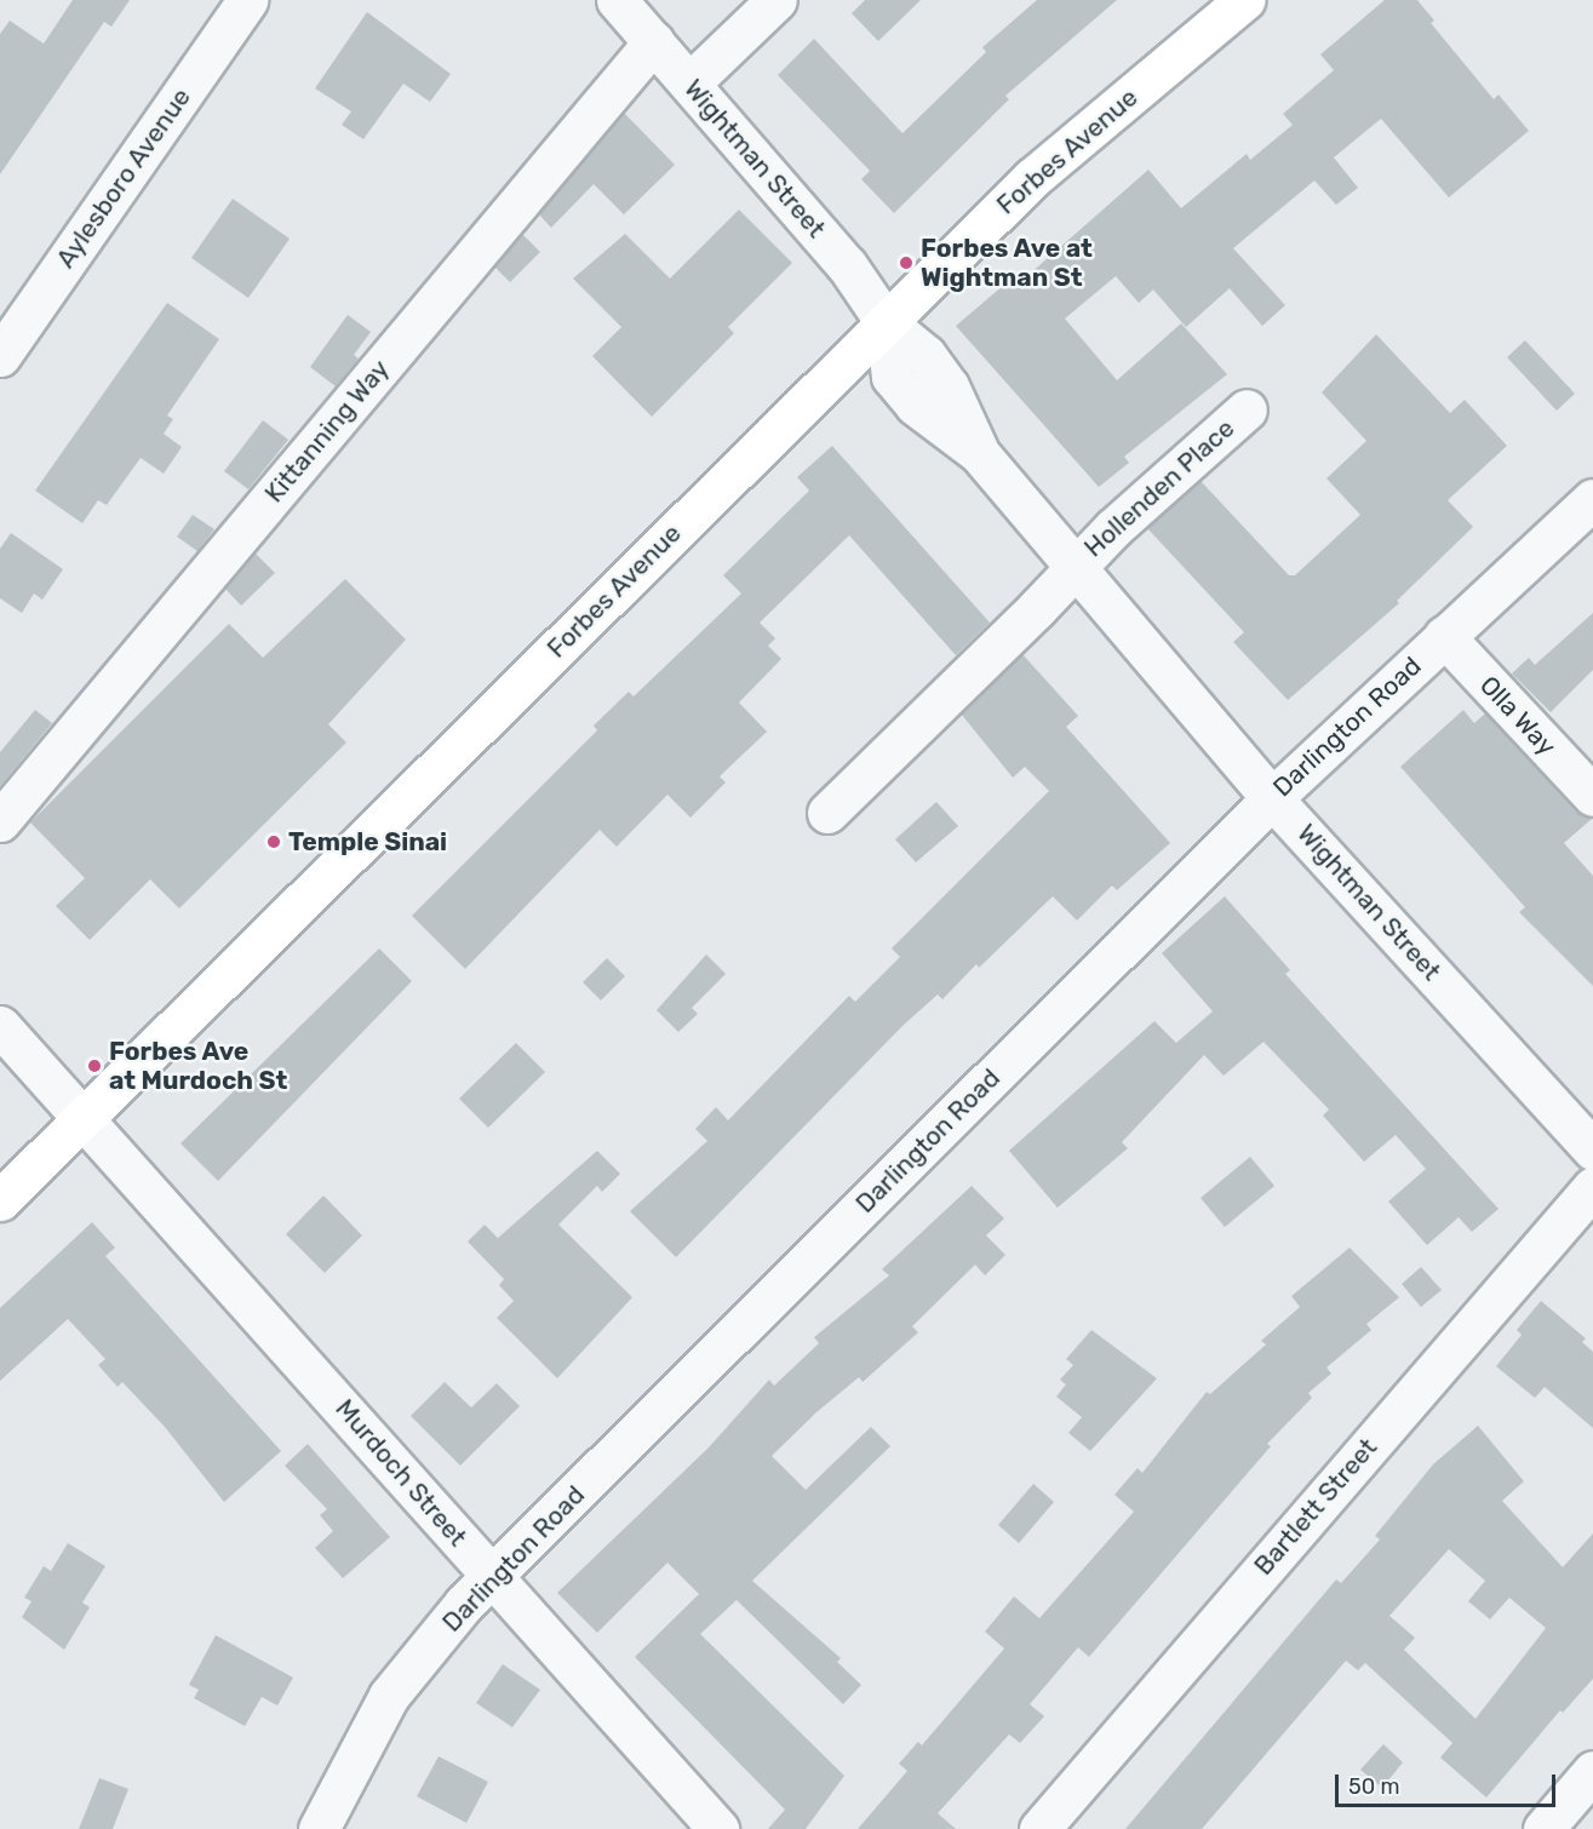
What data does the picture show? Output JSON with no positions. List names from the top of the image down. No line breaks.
{"streets":{"main road":["Forbes Avenue"],"street":["Wightman Street","Aylesboro Avenue","Kittanning Way","Hollenden Place","Olla Way","Darlington Road","Murdoch Street","Bartlett Street"]},"crossings":[["Forbes Avenue","Wightman Street"],["Forbes Avenue","Murdoch Street"],["Wightman Street","Kittanning Way"],["Wightman Street","Hollenden Place"],["Wightman Street","Darlington Road"],["Olla Way","Darlington Road"],["Darlington Road","Murdoch Street"]],"places":["Forbes Ave at Wightman St","Temple Sinai","Forbes Ave at Murdoch St"],"scale_bar":"50 m"}
